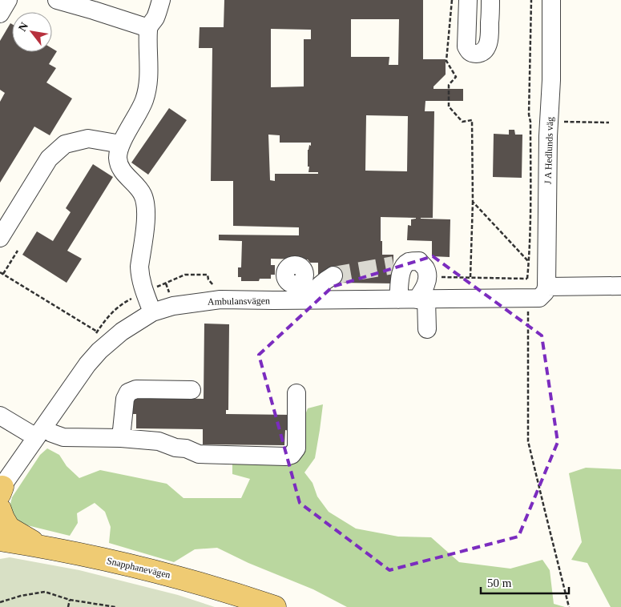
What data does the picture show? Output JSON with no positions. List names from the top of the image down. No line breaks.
{"streets":{"main road":["Snapphanevägen"],"street":["J A Hedlunds väg","Ambulansvägen"]},"crossings":[["J A Hedlunds väg","Ambulansvägen"]],"scale_bar":"50 m","north":"top left"}
